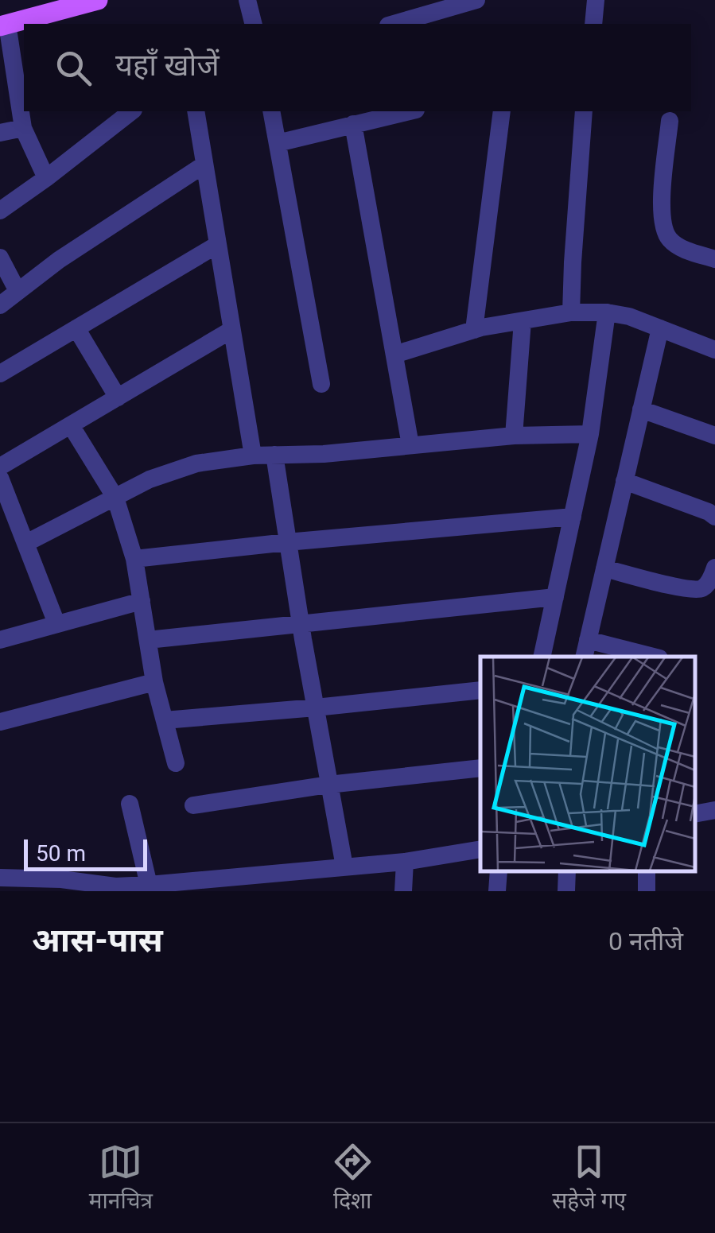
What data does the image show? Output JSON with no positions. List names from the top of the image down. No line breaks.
{"scale_bar":"50 m","page":{"search":"यहाँ खोजें","scale":"50 m","heading":["आस-पास","0 नतीजे"],"nav":["मानचित्र","दिशा","सहेजे गए"]}}
